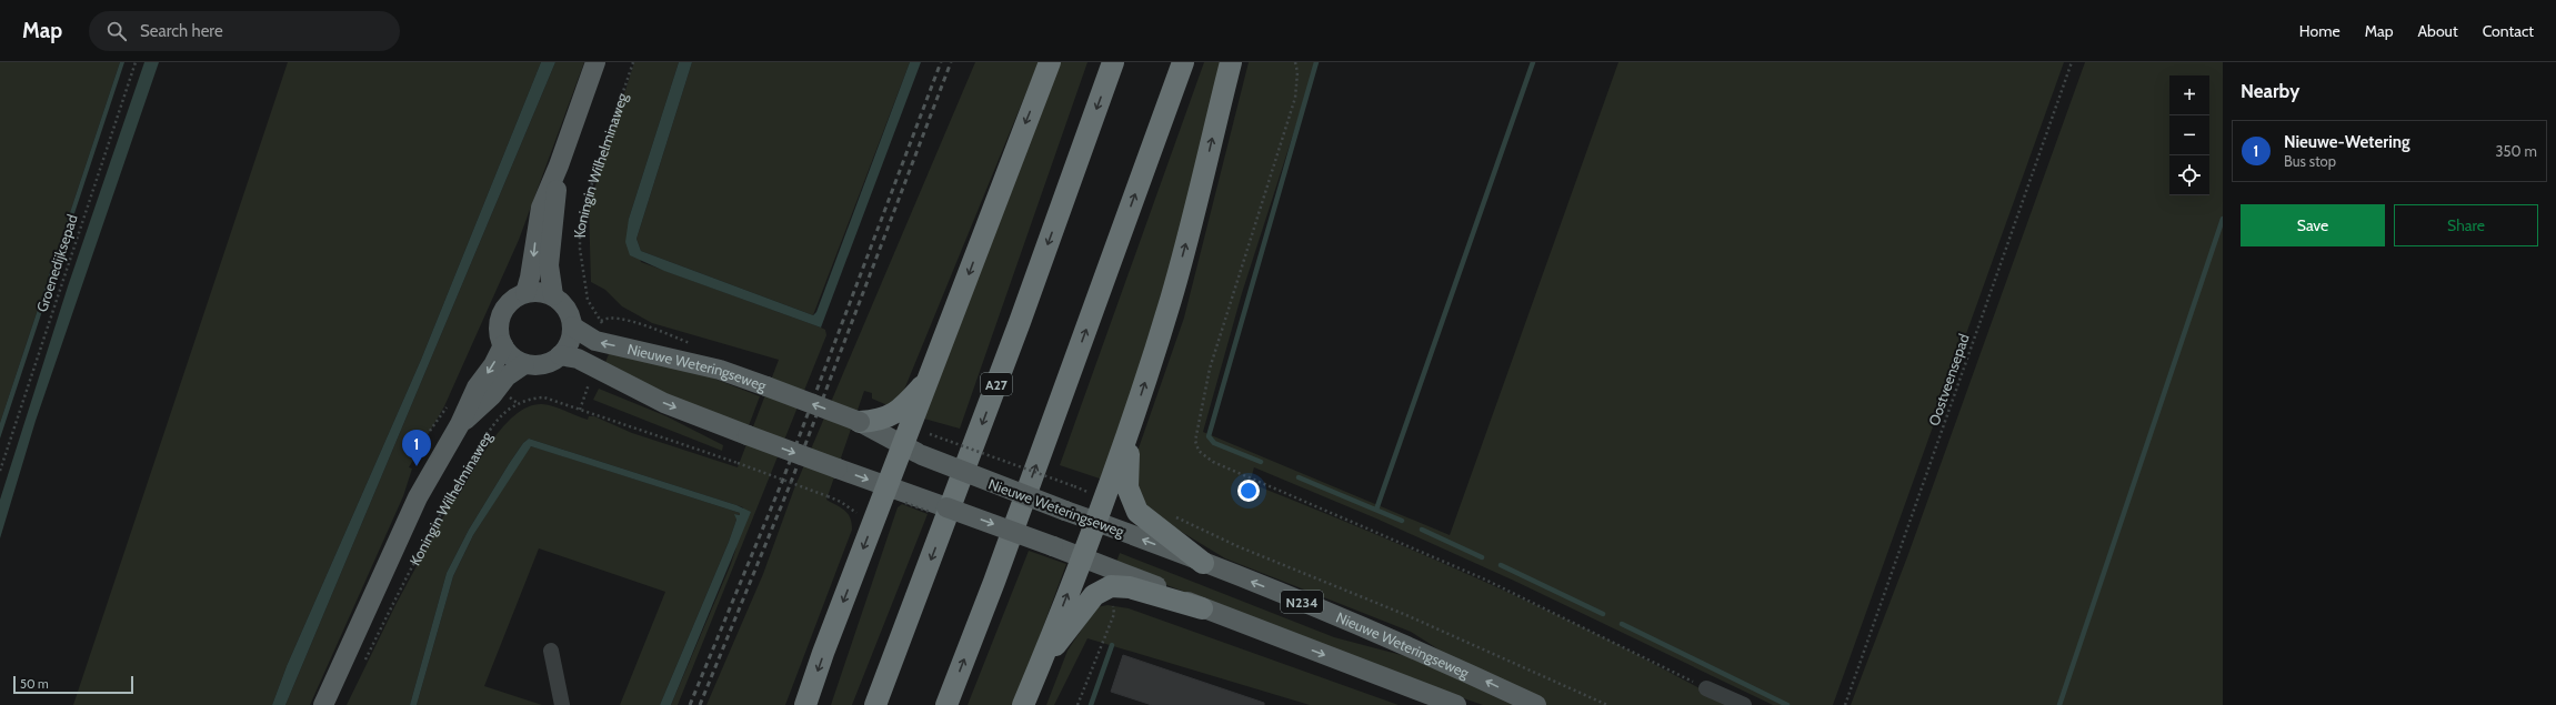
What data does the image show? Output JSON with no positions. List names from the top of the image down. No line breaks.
{"streets":{"highway":["A27"],"main road":["Koningin Wilhelminaweg","Nieuwe Weteringseweg","N234"],"path":["Groenedijksepad","Oostveensepad"]},"crossings":[["Koningin Wilhelminaweg","Nieuwe Weteringseweg"]],"scale_bar":"50 m","page":{"header":"Map","search":"Search here","nav":["Home","Map","About","Contact"],"heading":"Nearby","map_buttons":["+","−"],"list":[{"mark":"1","name":"Nieuwe-Wetering","note":"Bus stop","value":"350 m"}],"buttons":["Save","Share"],"pins":"1","scale":"50 m"}}
